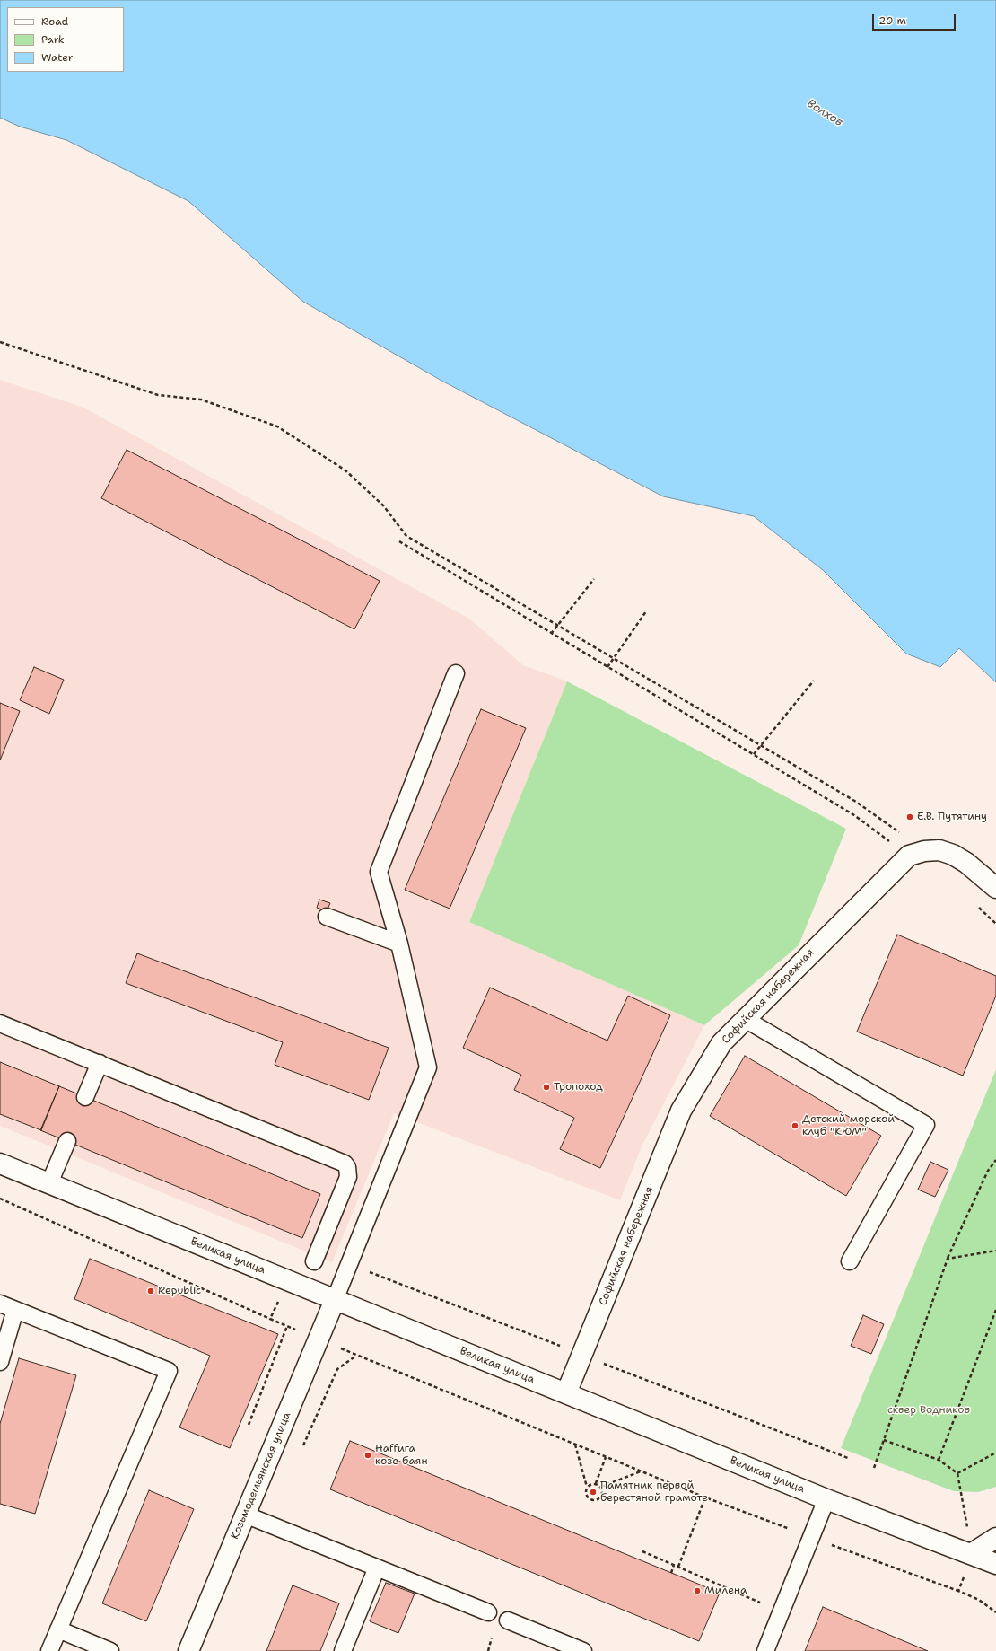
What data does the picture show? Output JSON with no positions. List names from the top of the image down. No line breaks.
{"streets":{"street":["Софийская набережная","Великая улица","Козьмодемьянская улица"]},"crossings":[["Софийская набережная","Великая улица"],["Великая улица","Козьмодемьянская улица"]],"water":["Волхов"],"parks":["сквер Водников"],"places":["Е.В. Путятину","Тропоход","Детский морской клуб \"КЮМ\"","Republic","Наffига козе баян","Памятник первой берестяной грамоте","Милена"],"legend":["Road","Park","Water"],"scale_bar":"20 m"}
